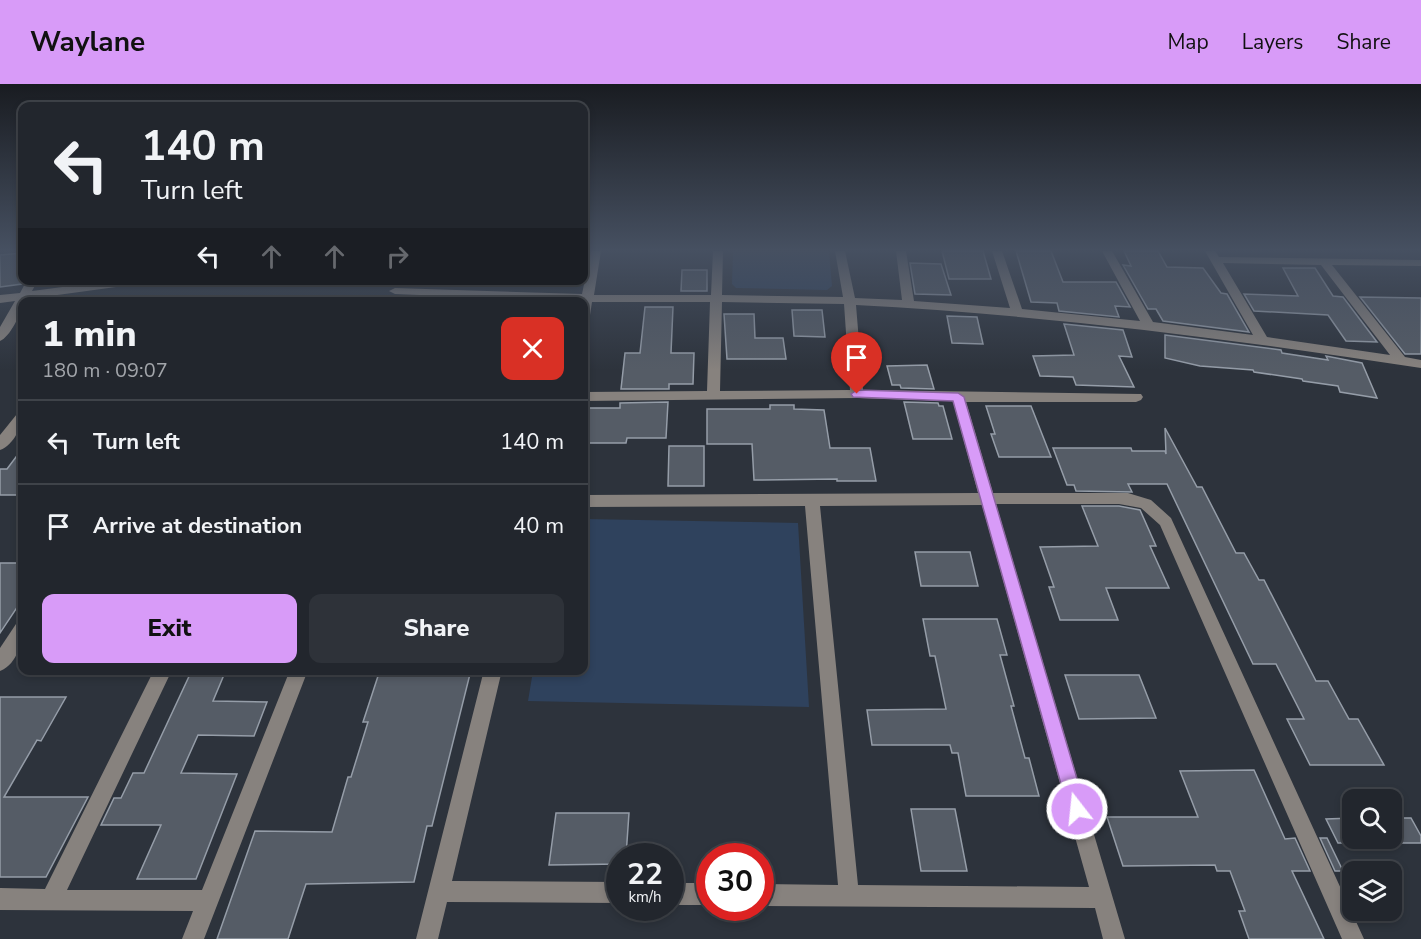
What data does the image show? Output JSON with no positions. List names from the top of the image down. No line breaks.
{"page":{"header":"Waylane","nav":["Map","Layers","Share"],"turn":["140 m","Turn left"],"heading":["1 min","180 m · 09:07"],"list":[{"name":"Turn left","value":"140 m"},{"name":"Arrive at destination","value":"40 m"}],"buttons":["Exit","Share"],"speed":"22 km/h","limit":"30"}}
